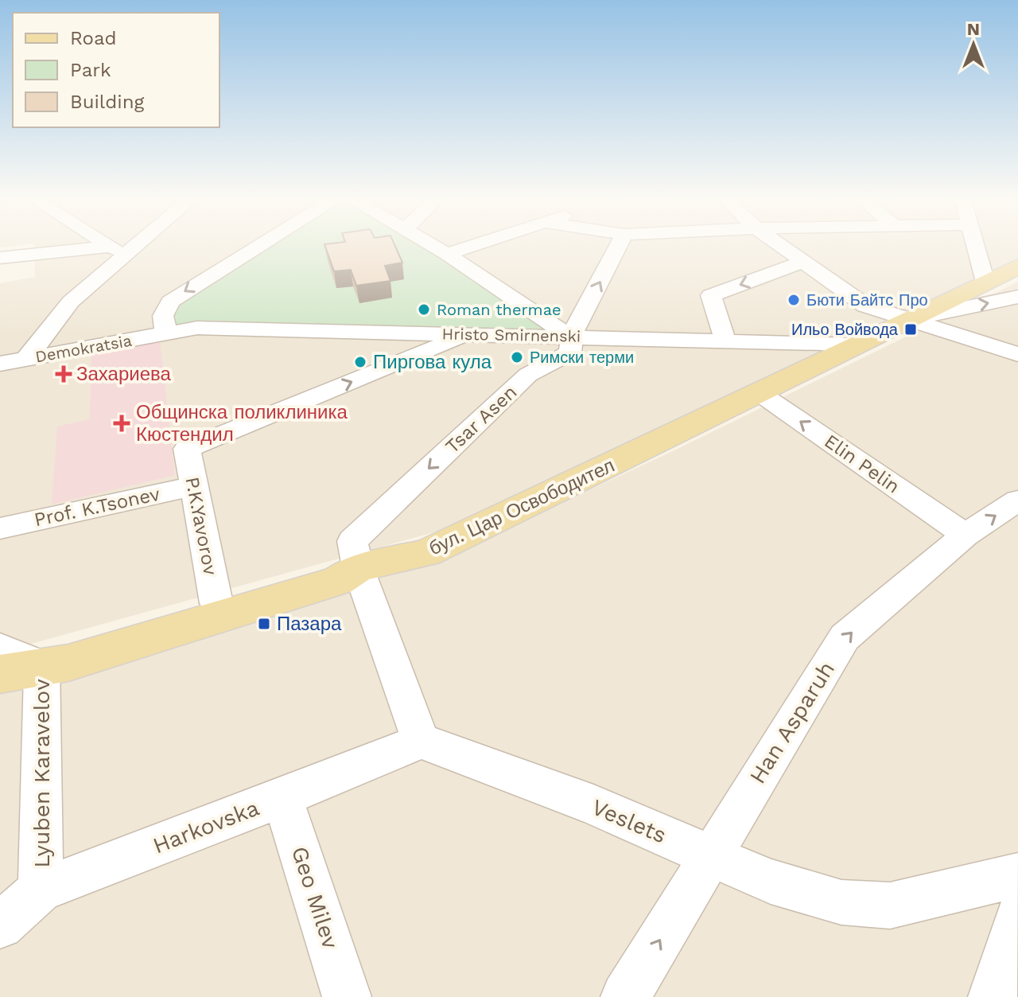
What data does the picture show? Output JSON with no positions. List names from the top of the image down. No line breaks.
{"streets":{"main road":["бул. Цар Освободител"],"street":["Hristo Smirnenski","Demokratsia","Tsar Asen","Elin Pelin","Prof. K.Tsonev","P.K.Yavorov","Han Asparuh","Lyuben Karavelov","Veslets","Harkovska","Geo Milev"]},"crossings":[["Hristo Smirnenski","Demokratsia"],["Hristo Smirnenski","Tsar Asen"],["Hristo Smirnenski","бул. Цар Освободител"],["Hristo Smirnenski","P.K.Yavorov"],["Tsar Asen","бул. Цар Освободител"],["Elin Pelin","бул. Цар Освободител"],["Elin Pelin","Han Asparuh"],["Prof. K.Tsonev","P.K.Yavorov"],["бул. Цар Освободител","Lyuben Karavelov"],["Han Asparuh","Veslets"],["Lyuben Karavelov","Harkovska"],["Veslets","Harkovska"],["Harkovska","Geo Milev"]],"one_way":["Han Asparuh"],"places":{"other":["Бюти Байтс Про","Roman thermae","Римски терми","Пиргова кула"],"transit":["Ильо Войвода","Пазара"],"health":["Захариева","Общинска поликлиника Кюстендил"]},"legend":["Road","Park","Building"],"north":"top"}
